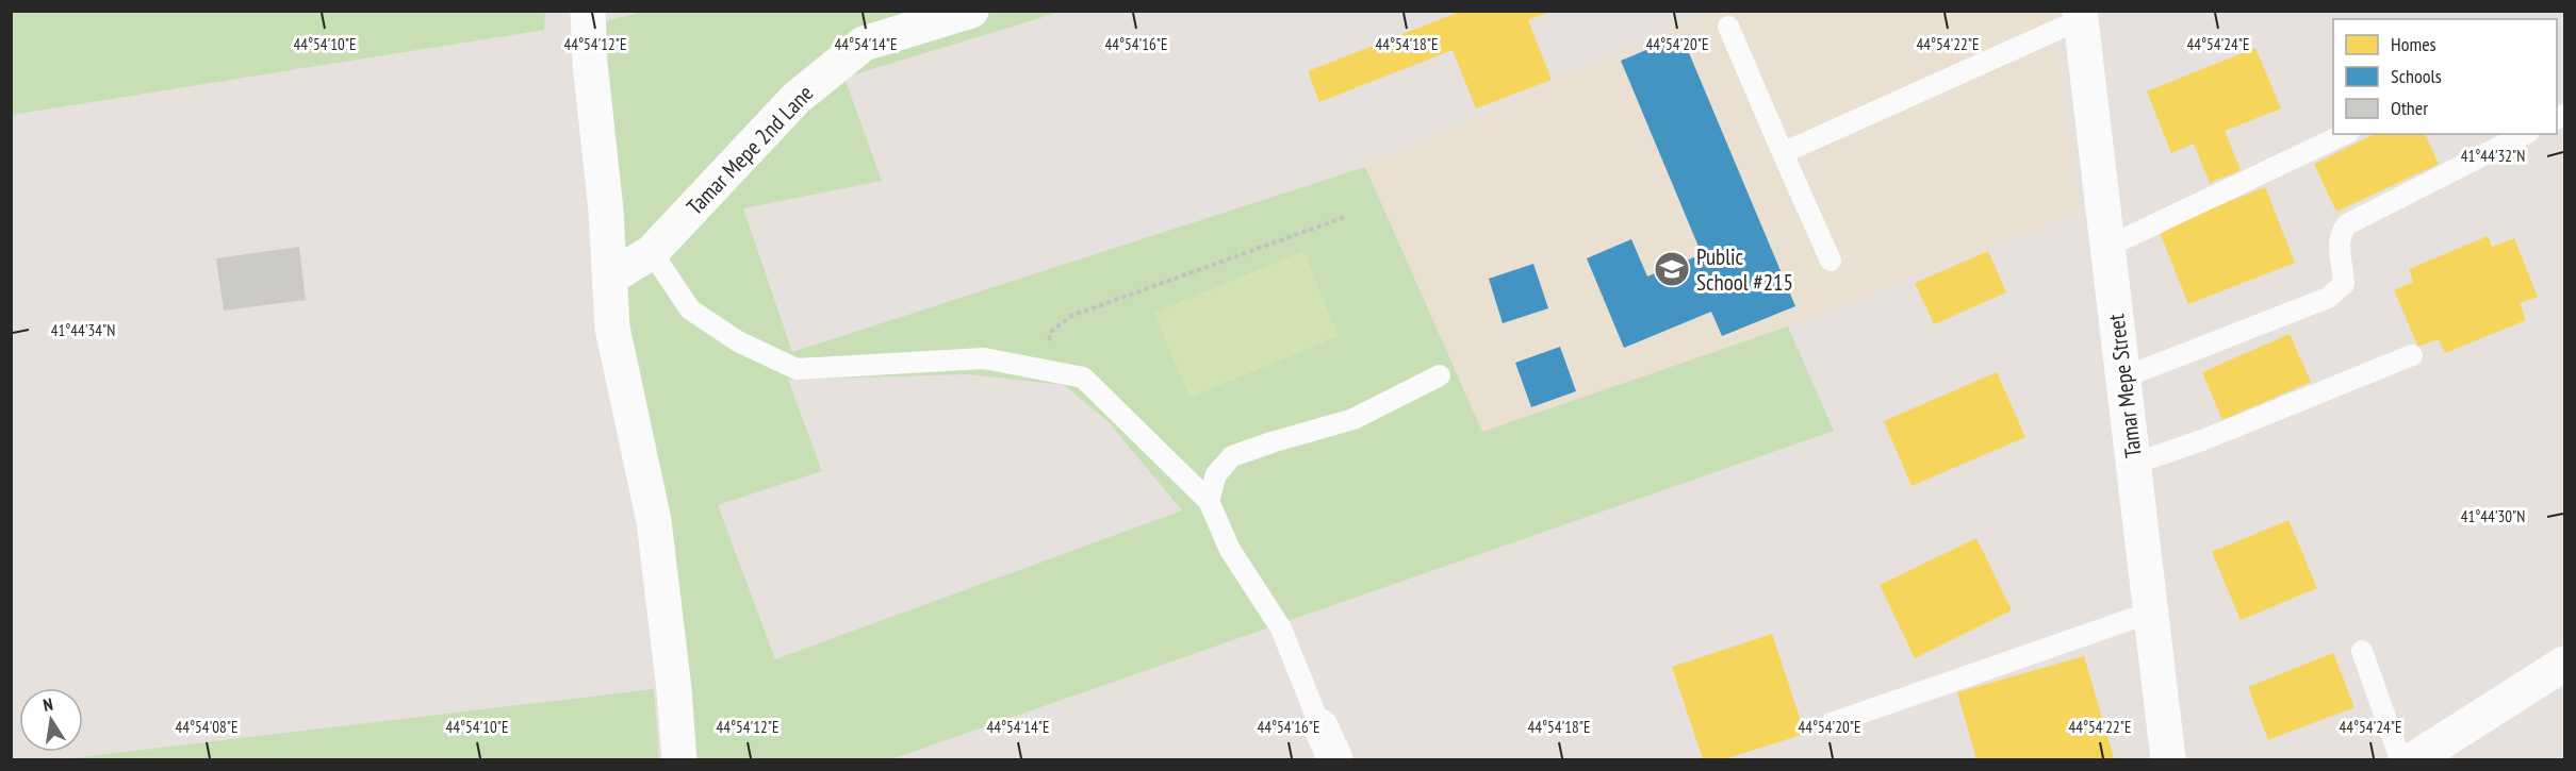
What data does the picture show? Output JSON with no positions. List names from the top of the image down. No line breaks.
{"streets":{"street":["Tamar Mepe 2nd Lane","Tamar Mepe Street"]},"places":{"school or university":["Public School #215"]},"legend":["Homes","Schools","Other"],"north":"top","coordinates":["44°54'10\"E","44°54'12\"E","44°54'14\"E","44°54'16\"E","44°54'18\"E","44°54'20\"E","44°54'22\"E","44°54'24\"E","41°44'32\"N","41°44'34\"N","41°44'30\"N","44°54'08\"E"]}
